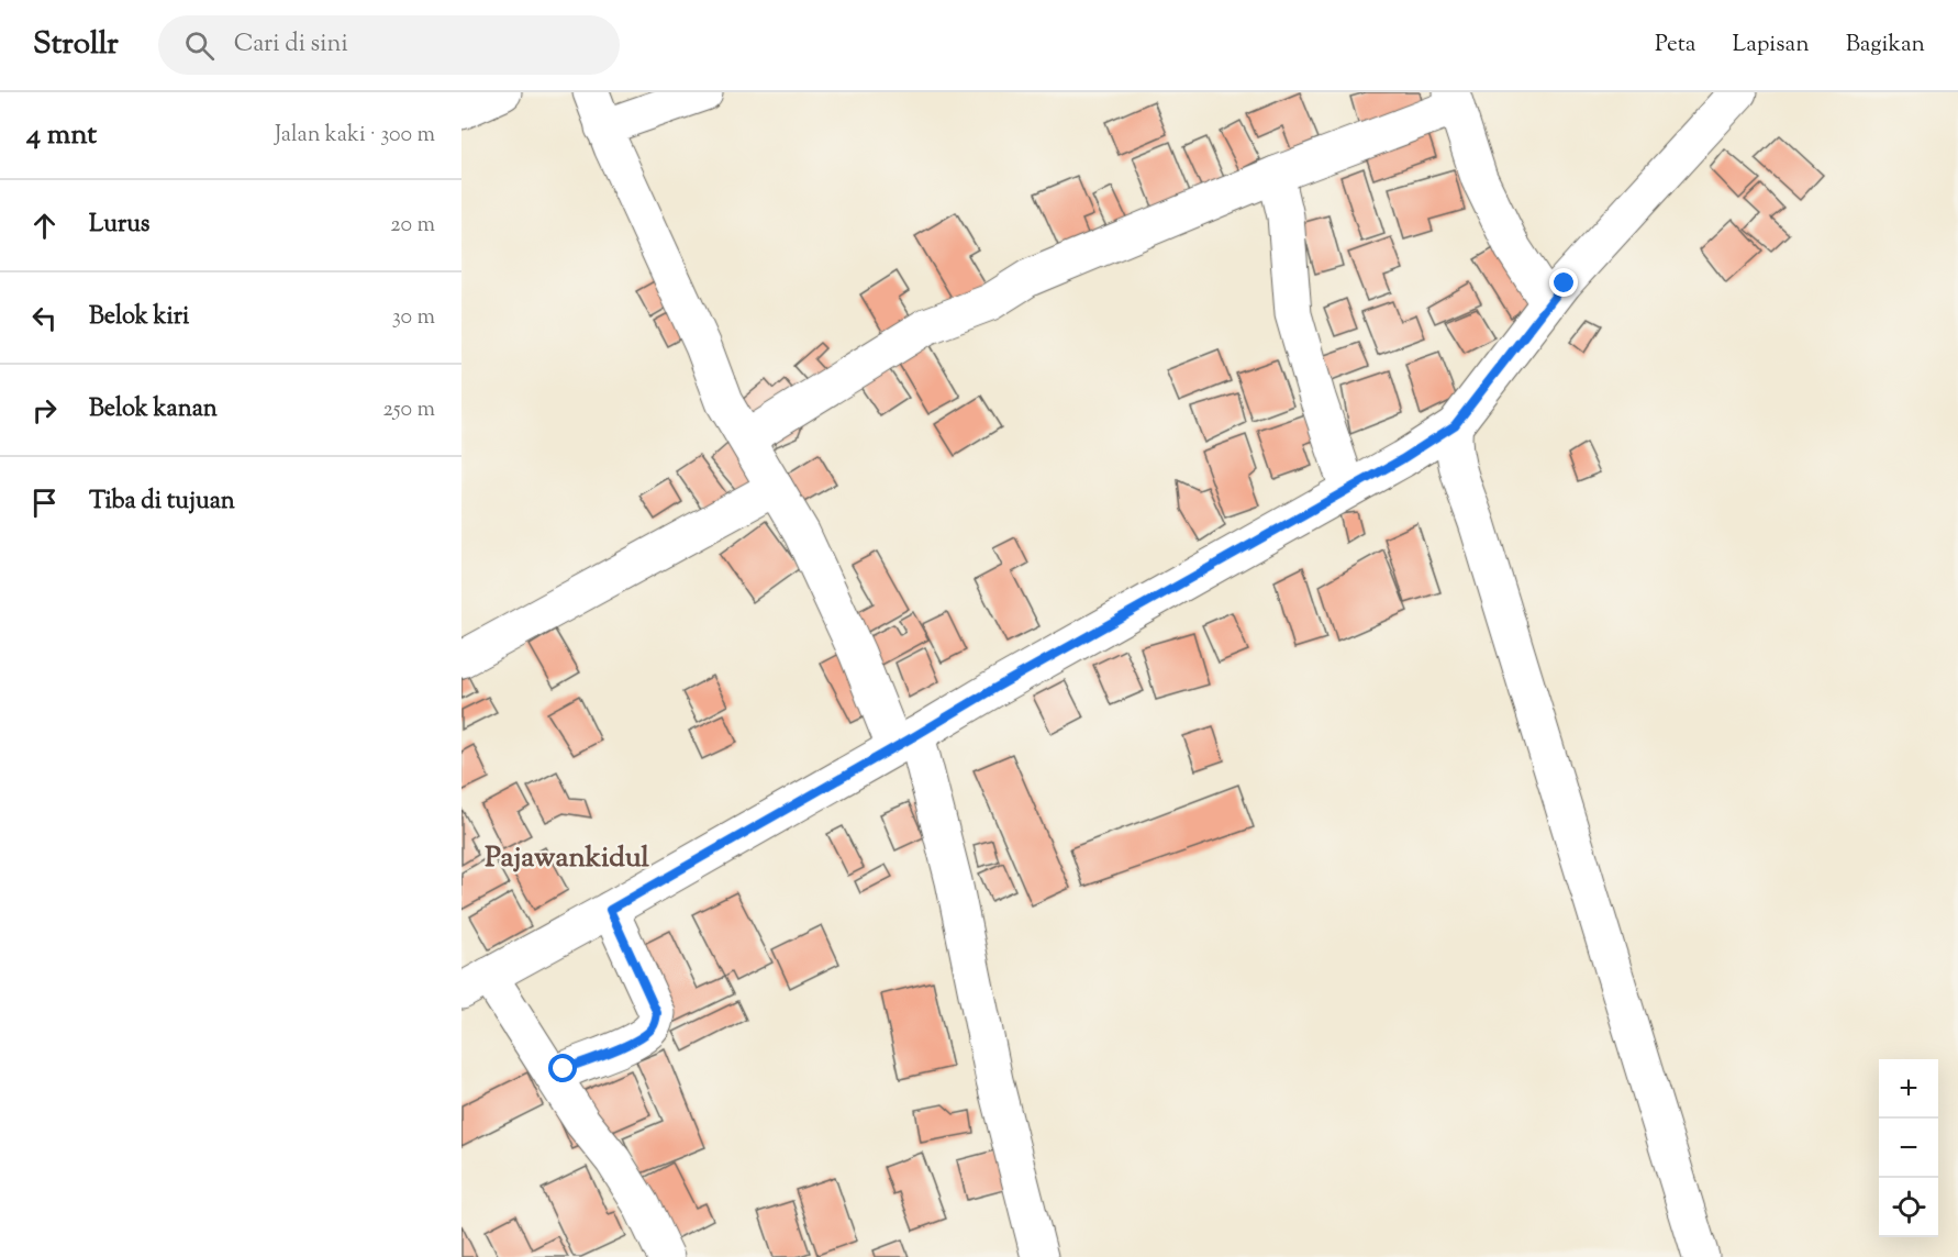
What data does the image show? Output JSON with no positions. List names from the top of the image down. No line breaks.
{"districts":["Pajawankidul"],"page":{"header":"Strollr","search":"Cari di sini","nav":["Peta","Lapisan","Bagikan"],"heading":["4 mnt","Jalan kaki · 300 m"],"list":[["Lurus","20 m"],["Belok kiri","30 m"],["Belok kanan","250 m"],"Tiba di tujuan"],"map_buttons":["+","−"]}}
